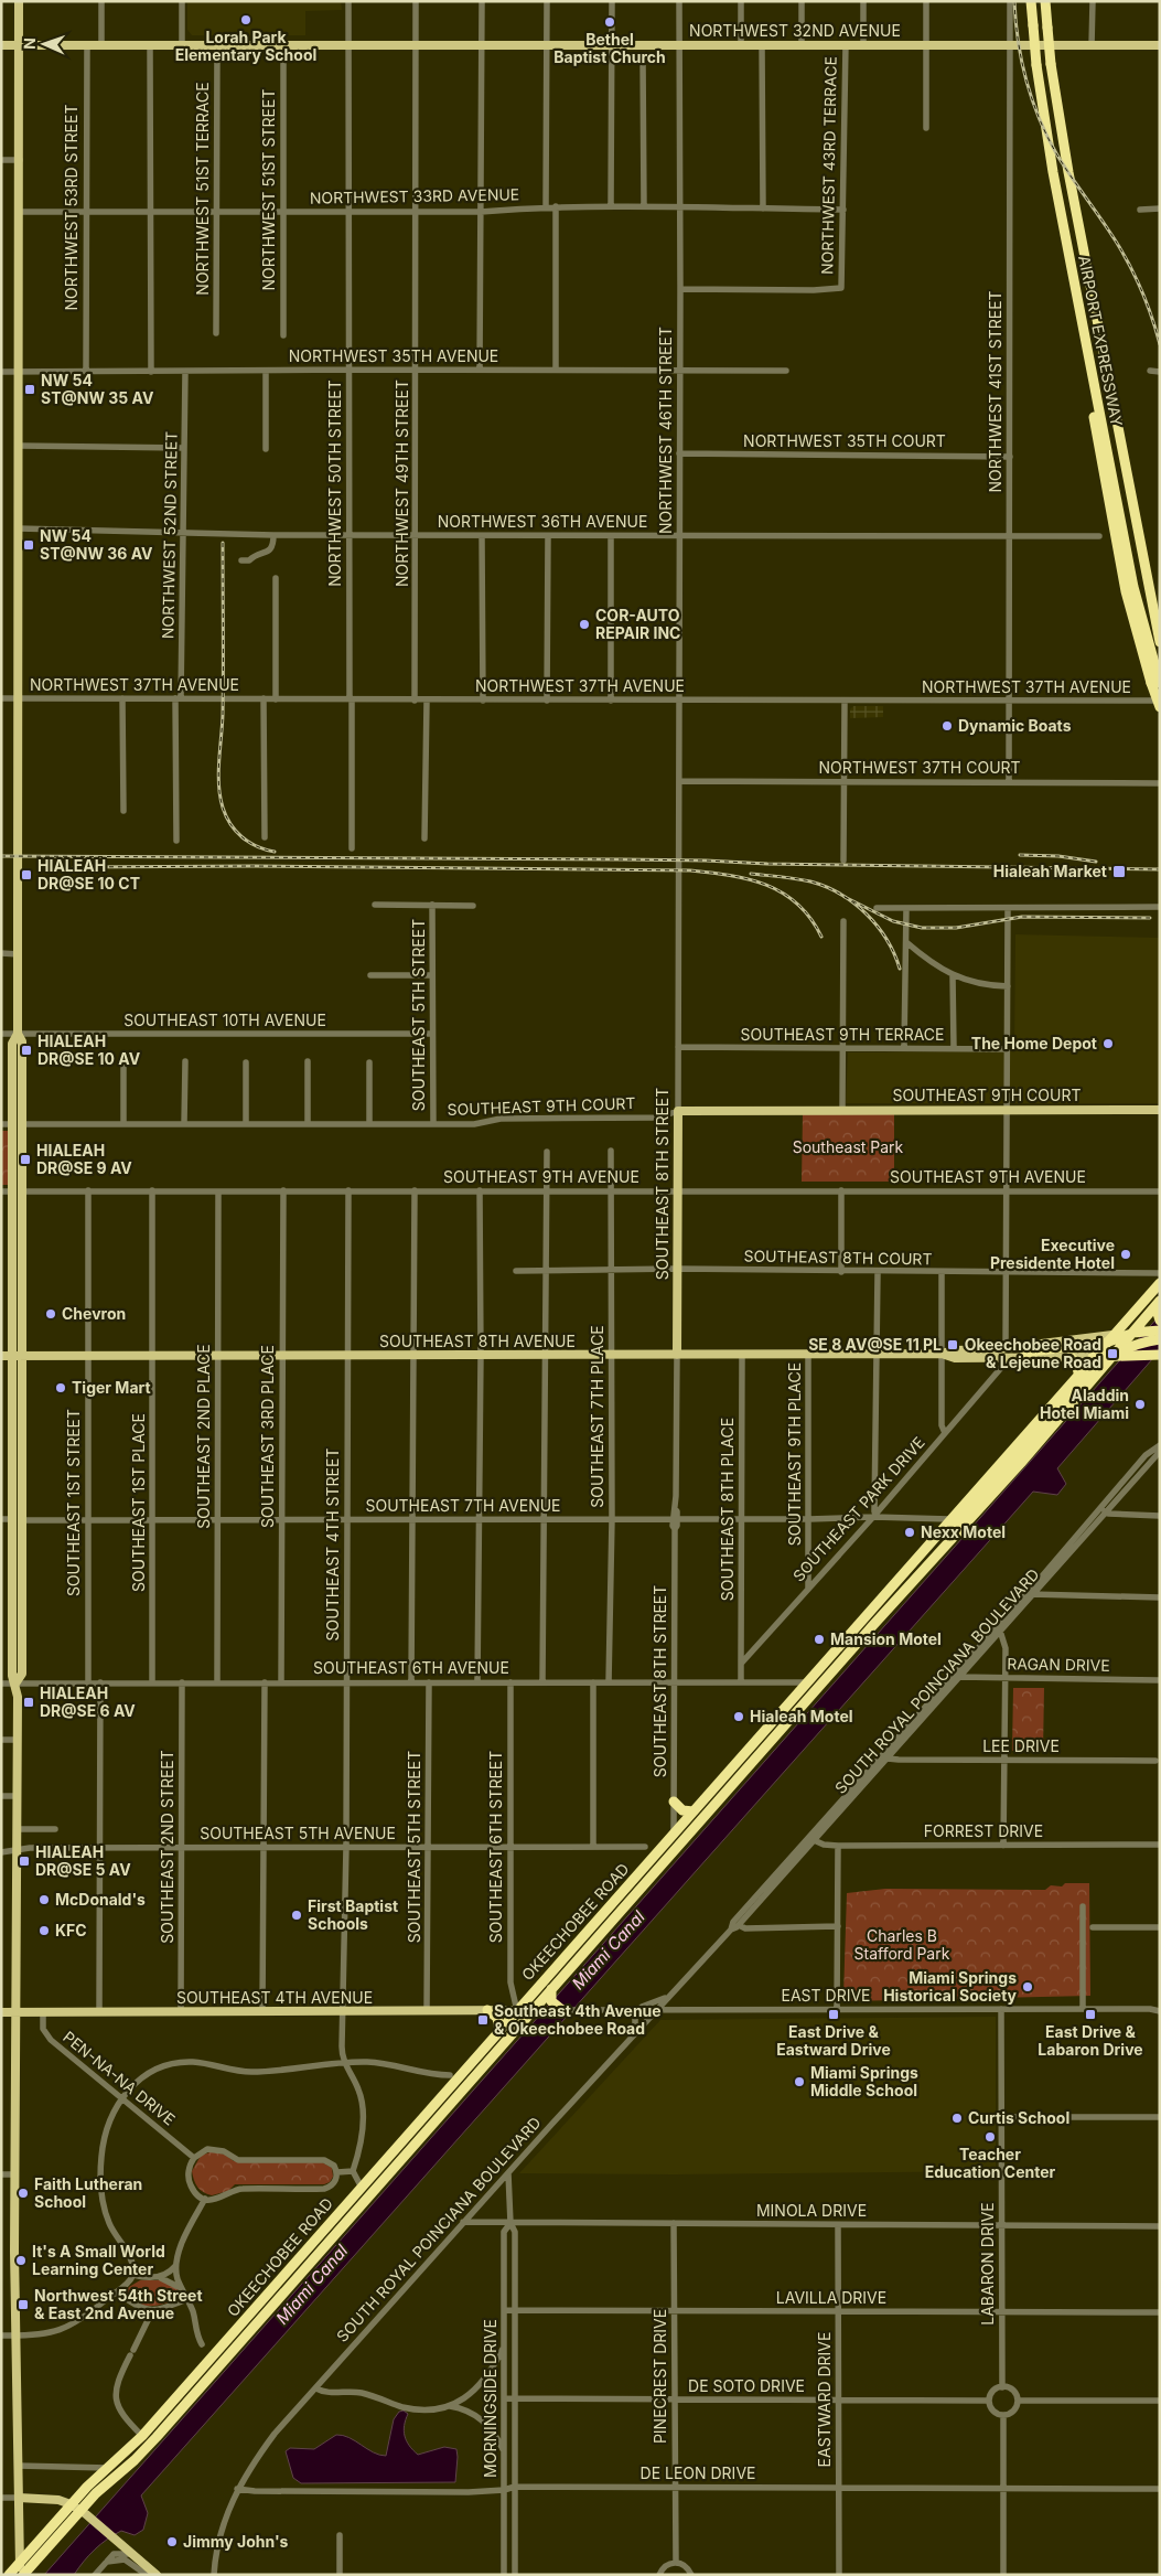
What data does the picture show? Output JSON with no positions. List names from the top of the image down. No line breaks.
{"streets":{"highway":["AIRPORT EXPRESSWAY","OKEECHOBEE ROAD"],"main road":["NORTHWEST 32ND AVENUE","SOUTHEAST 9TH COURT","SOUTHEAST 8TH STREET","SOUTHEAST 8TH AVENUE","SOUTHEAST 4TH AVENUE"],"street":["NORTHWEST 43RD TERRACE","NORTHWEST 51ST TERRACE","NORTHWEST 51ST STREET","NORTHWEST 33RD AVENUE","NORTHWEST 53RD STREET","NORTHWEST 35TH AVENUE","NORTHWEST 41ST STREET","NORTHWEST 46TH STREET","NORTHWEST 35TH COURT","NORTHWEST 50TH STREET","NORTHWEST 49TH STREET","NORTHWEST 36TH AVENUE","NORTHWEST 52ND STREET","NORTHWEST 37TH AVENUE","NORTHWEST 37TH COURT","SOUTHEAST 5TH STREET","SOUTHEAST 10TH AVENUE","SOUTHEAST 9TH TERRACE","SOUTHEAST 9TH AVENUE","SOUTHEAST 8TH COURT","SOUTHEAST 7TH PLACE","SOUTHEAST 2ND PLACE","SOUTHEAST 3RD PLACE","SOUTHEAST 9TH PLACE","SOUTHEAST 1ST STREET","SOUTHEAST 1ST PLACE","SOUTHEAST 7TH AVENUE","SOUTHEAST 8TH PLACE","SOUTHEAST PARK DRIVE","SOUTHEAST 4TH STREET","RAGAN DRIVE","SOUTHEAST 6TH AVENUE","SOUTH ROYAL POINCIANA BOULEVARD","LEE DRIVE","FORREST DRIVE","SOUTHEAST 5TH AVENUE","SOUTHEAST 2ND STREET","SOUTHEAST 6TH STREET","EAST DRIVE","PEN-NA-NA DRIVE","MINOLA DRIVE","LABARON DRIVE","LAVILLA DRIVE","PINECREST DRIVE","DE SOTO DRIVE","MORNINGSIDE DRIVE","EASTWARD DRIVE","DE LEON DRIVE"]},"crossings":[["NORTHWEST 32ND AVENUE","NORTHWEST 43RD TERRACE"],["NORTHWEST 32ND AVENUE","NORTHWEST 51ST TERRACE"],["NORTHWEST 32ND AVENUE","NORTHWEST 51ST STREET"],["NORTHWEST 32ND AVENUE","NORTHWEST 53RD STREET"],["NORTHWEST 32ND AVENUE","NORTHWEST 41ST STREET"],["NORTHWEST 32ND AVENUE","NORTHWEST 46TH STREET"],["NORTHWEST 32ND AVENUE","NORTHWEST 50TH STREET"],["NORTHWEST 32ND AVENUE","NORTHWEST 49TH STREET"],["NORTHWEST 43RD TERRACE","NORTHWEST 33RD AVENUE"],["NORTHWEST 43RD TERRACE","NORTHWEST 46TH STREET"],["NORTHWEST 51ST TERRACE","NORTHWEST 33RD AVENUE"],["NORTHWEST 51ST STREET","NORTHWEST 33RD AVENUE"],["NORTHWEST 33RD AVENUE","NORTHWEST 53RD STREET"],["NORTHWEST 33RD AVENUE","NORTHWEST 46TH STREET"],["NORTHWEST 33RD AVENUE","NORTHWEST 50TH STREET"],["NORTHWEST 33RD AVENUE","NORTHWEST 49TH STREET"],["NORTHWEST 53RD STREET","NORTHWEST 35TH AVENUE"],["NORTHWEST 35TH AVENUE","NORTHWEST 46TH STREET"],["NORTHWEST 35TH AVENUE","NORTHWEST 50TH STREET"],["NORTHWEST 35TH AVENUE","NORTHWEST 49TH STREET"],["NORTHWEST 35TH AVENUE","NORTHWEST 52ND STREET"],["NORTHWEST 41ST STREET","NORTHWEST 35TH COURT"],["NORTHWEST 41ST STREET","NORTHWEST 36TH AVENUE"],["NORTHWEST 41ST STREET","NORTHWEST 37TH AVENUE"],["NORTHWEST 41ST STREET","NORTHWEST 37TH COURT"],["NORTHWEST 46TH STREET","NORTHWEST 35TH COURT"],["NORTHWEST 46TH STREET","NORTHWEST 36TH AVENUE"],["NORTHWEST 46TH STREET","NORTHWEST 37TH AVENUE"],["NORTHWEST 46TH STREET","NORTHWEST 37TH COURT"],["NORTHWEST 46TH STREET","SOUTHEAST 8TH STREET"],["NORTHWEST 50TH STREET","NORTHWEST 36TH AVENUE"],["NORTHWEST 50TH STREET","NORTHWEST 37TH AVENUE"],["NORTHWEST 49TH STREET","NORTHWEST 36TH AVENUE"],["NORTHWEST 49TH STREET","NORTHWEST 37TH AVENUE"],["NORTHWEST 36TH AVENUE","NORTHWEST 52ND STREET"],["NORTHWEST 52ND STREET","NORTHWEST 37TH AVENUE"],["SOUTHEAST 5TH STREET","SOUTHEAST 10TH AVENUE"],["SOUTHEAST 5TH STREET","SOUTHEAST 9TH COURT"],["SOUTHEAST 5TH STREET","SOUTHEAST 6TH AVENUE"],["SOUTHEAST 5TH STREET","SOUTHEAST 5TH AVENUE"],["SOUTHEAST 5TH STREET","SOUTHEAST 4TH AVENUE"],["SOUTHEAST 9TH TERRACE","SOUTHEAST 8TH STREET"],["SOUTHEAST 9TH COURT","SOUTHEAST 8TH STREET"],["SOUTHEAST 9TH AVENUE","SOUTHEAST 8TH STREET"],["SOUTHEAST 9TH AVENUE","SOUTHEAST 7TH PLACE"],["SOUTHEAST 9TH AVENUE","SOUTHEAST 2ND PLACE"],["SOUTHEAST 9TH AVENUE","SOUTHEAST 3RD PLACE"],["SOUTHEAST 9TH AVENUE","SOUTHEAST 1ST STREET"],["SOUTHEAST 9TH AVENUE","SOUTHEAST 1ST PLACE"],["SOUTHEAST 9TH AVENUE","SOUTHEAST 4TH STREET"],["SOUTHEAST 8TH STREET","SOUTHEAST 8TH COURT"],["SOUTHEAST 8TH STREET","SOUTHEAST 8TH AVENUE"],["SOUTHEAST 8TH STREET","SOUTHEAST 7TH AVENUE"],["SOUTHEAST 8TH STREET","SOUTHEAST 6TH AVENUE"],["SOUTHEAST 8TH STREET","OKEECHOBEE ROAD"],["SOUTHEAST 8TH COURT","SOUTHEAST 7TH PLACE"],["SOUTHEAST 8TH AVENUE","SOUTHEAST 7TH PLACE"],["SOUTHEAST 8TH AVENUE","SOUTHEAST 2ND PLACE"],["SOUTHEAST 8TH AVENUE","SOUTHEAST 3RD PLACE"],["SOUTHEAST 8TH AVENUE","SOUTHEAST 9TH PLACE"],["SOUTHEAST 8TH AVENUE","SOUTHEAST 1ST STREET"],["SOUTHEAST 8TH AVENUE","SOUTHEAST 1ST PLACE"],["SOUTHEAST 8TH AVENUE","SOUTHEAST 8TH PLACE"],["SOUTHEAST 8TH AVENUE","SOUTHEAST 4TH STREET"],["SOUTHEAST 7TH PLACE","SOUTHEAST 7TH AVENUE"],["SOUTHEAST 7TH PLACE","SOUTHEAST 6TH AVENUE"],["SOUTHEAST 2ND PLACE","SOUTHEAST 7TH AVENUE"],["SOUTHEAST 2ND PLACE","SOUTHEAST 6TH AVENUE"],["SOUTHEAST 3RD PLACE","SOUTHEAST 7TH AVENUE"],["SOUTHEAST 3RD PLACE","SOUTHEAST 6TH AVENUE"],["SOUTHEAST 9TH PLACE","SOUTHEAST 7TH AVENUE"],["SOUTHEAST 9TH PLACE","SOUTHEAST PARK DRIVE"],["SOUTHEAST 1ST STREET","SOUTHEAST 7TH AVENUE"],["SOUTHEAST 1ST STREET","SOUTHEAST 6TH AVENUE"],["SOUTHEAST 1ST PLACE","SOUTHEAST 7TH AVENUE"],["SOUTHEAST 1ST PLACE","SOUTHEAST 6TH AVENUE"],["SOUTHEAST 7TH AVENUE","SOUTHEAST 8TH PLACE"],["SOUTHEAST 7TH AVENUE","SOUTHEAST PARK DRIVE"],["SOUTHEAST 7TH AVENUE","SOUTHEAST 4TH STREET"],["SOUTHEAST 7TH AVENUE","OKEECHOBEE ROAD"],["SOUTHEAST 8TH PLACE","SOUTHEAST PARK DRIVE"],["SOUTHEAST 4TH STREET","SOUTHEAST 6TH AVENUE"],["SOUTHEAST 4TH STREET","SOUTHEAST 5TH AVENUE"],["SOUTHEAST 4TH STREET","SOUTHEAST 4TH AVENUE"],["RAGAN DRIVE","SOUTH ROYAL POINCIANA BOULEVARD"],["SOUTHEAST 6TH AVENUE","SOUTHEAST 2ND STREET"],["SOUTHEAST 6TH AVENUE","SOUTHEAST 6TH STREET"],["SOUTHEAST 6TH AVENUE","OKEECHOBEE ROAD"],["SOUTH ROYAL POINCIANA BOULEVARD","LEE DRIVE"],["SOUTH ROYAL POINCIANA BOULEVARD","FORREST DRIVE"],["SOUTH ROYAL POINCIANA BOULEVARD","EAST DRIVE"],["SOUTH ROYAL POINCIANA BOULEVARD","MINOLA DRIVE"],["SOUTH ROYAL POINCIANA BOULEVARD","MORNINGSIDE DRIVE"],["SOUTH ROYAL POINCIANA BOULEVARD","DE LEON DRIVE"],["SOUTHEAST 5TH AVENUE","SOUTHEAST 2ND STREET"],["SOUTHEAST 5TH AVENUE","SOUTHEAST 6TH STREET"],["SOUTHEAST 2ND STREET","SOUTHEAST 4TH AVENUE"],["SOUTHEAST 6TH STREET","OKEECHOBEE ROAD"],["SOUTHEAST 6TH STREET","SOUTHEAST 4TH AVENUE"],["OKEECHOBEE ROAD","EAST DRIVE"],["OKEECHOBEE ROAD","SOUTHEAST 4TH AVENUE"],["EAST DRIVE","SOUTHEAST 4TH AVENUE"],["EAST DRIVE","LABARON DRIVE"],["SOUTHEAST 4TH AVENUE","PEN-NA-NA DRIVE"],["MINOLA DRIVE","LABARON DRIVE"],["MINOLA DRIVE","PINECREST DRIVE"],["MINOLA DRIVE","MORNINGSIDE DRIVE"],["MINOLA DRIVE","EASTWARD DRIVE"],["LABARON DRIVE","LAVILLA DRIVE"],["LABARON DRIVE","DE SOTO DRIVE"],["LAVILLA DRIVE","PINECREST DRIVE"],["LAVILLA DRIVE","MORNINGSIDE DRIVE"],["LAVILLA DRIVE","EASTWARD DRIVE"],["PINECREST DRIVE","DE SOTO DRIVE"],["PINECREST DRIVE","DE LEON DRIVE"],["DE SOTO DRIVE","MORNINGSIDE DRIVE"],["DE SOTO DRIVE","EASTWARD DRIVE"],["MORNINGSIDE DRIVE","DE LEON DRIVE"],["EASTWARD DRIVE","DE LEON DRIVE"]],"water":["Miami Canal"],"parks":["Southeast Park","Charles B Stafford Park"],"places":{"other":["Lorah Park Elementary School","Bethel Baptist Church","COR-AUTO REPAIR INC","Dynamic Boats","The Home Depot","Executive Presidente Hotel","Chevron","Tiger Mart","Aladdin Hotel Miami","Nexx Motel","Mansion Motel","Hialeah Motel","McDonald's","First Baptist Schools","KFC","Miami Springs Historical Society","Miami Springs Middle School","Curtis School","Teacher Education Center","Faith Lutheran School","It's A Small World Learning Center","Jimmy John's"],"transit":["NW 54 ST@NW 35 AV","NW 54 ST@NW 36 AV","Hialeah Market","HIALEAH DR@SE 10 CT","HIALEAH DR@SE 10 AV","HIALEAH DR@SE 9 AV","SE 8 AV@SE 11 PL","Okeechobee Road & Lejeune Road","HIALEAH DR@SE 6 AV","HIALEAH DR@SE 5 AV","East Drive & Eastward Drive","East Drive & Labaron Drive","Southeast 4th Avenue & Okeechobee Road","Northwest 54th Street & East 2nd Avenue"]},"north":"left"}
